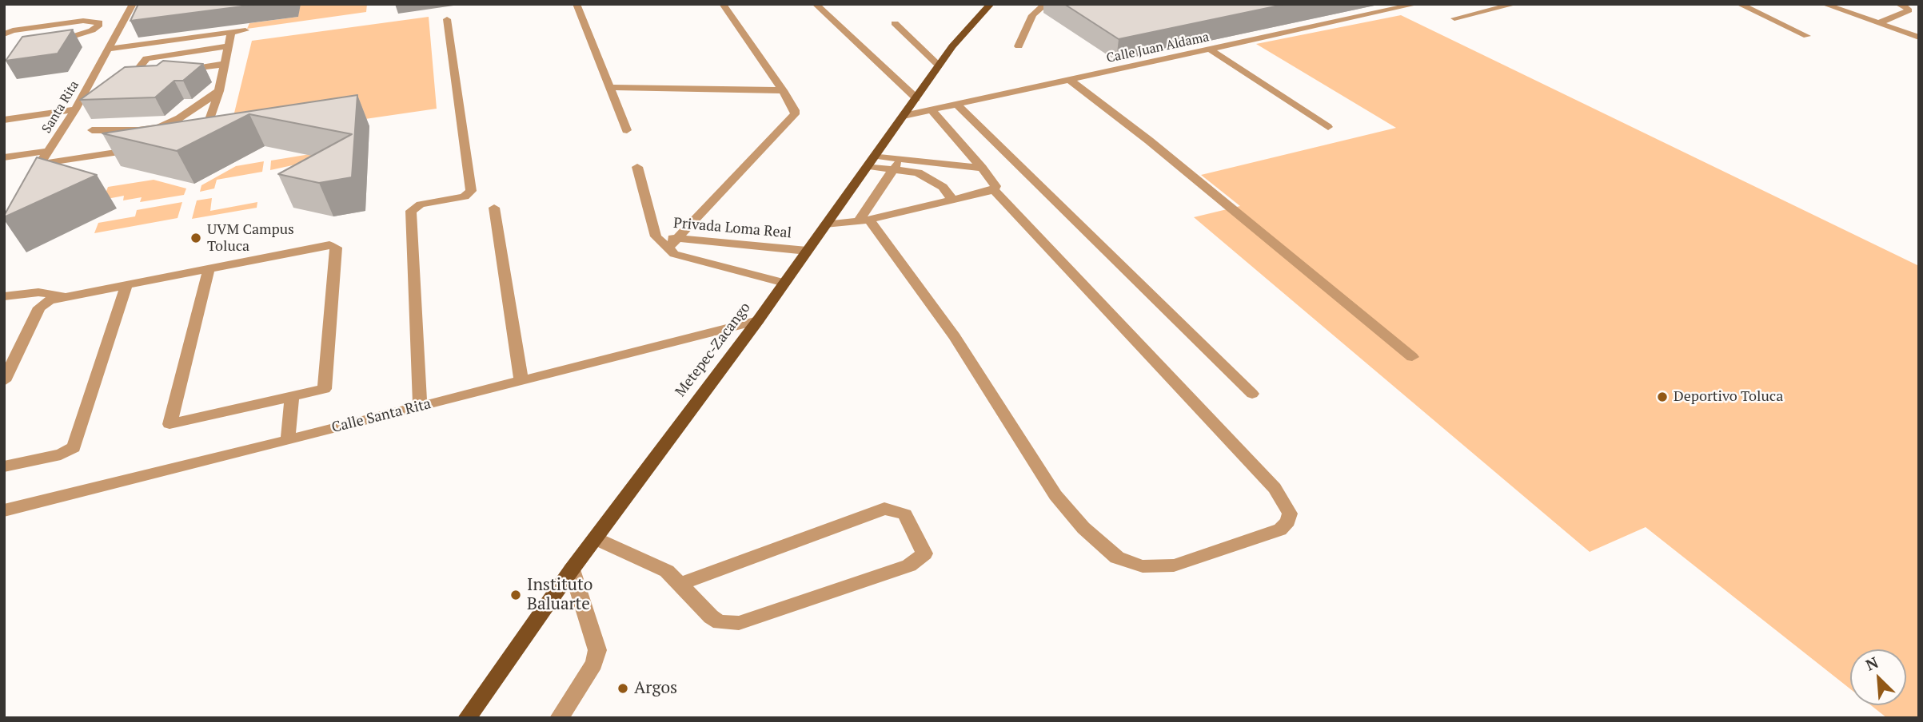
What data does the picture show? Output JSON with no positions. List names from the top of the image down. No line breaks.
{"streets":{"main road":["Metepec-Zacango"],"street":["Calle Juan Aldama","Santa Rita","Privada Loma Real","Calle Santa Rita"]},"crossings":[["Calle Juan Aldama","Metepec-Zacango"],["Privada Loma Real","Metepec-Zacango"],["Metepec-Zacango","Calle Santa Rita"]],"places":["UVM Campus Toluca","Deportivo Toluca","Instituto Baluarte","Argos"],"north":"top left"}
